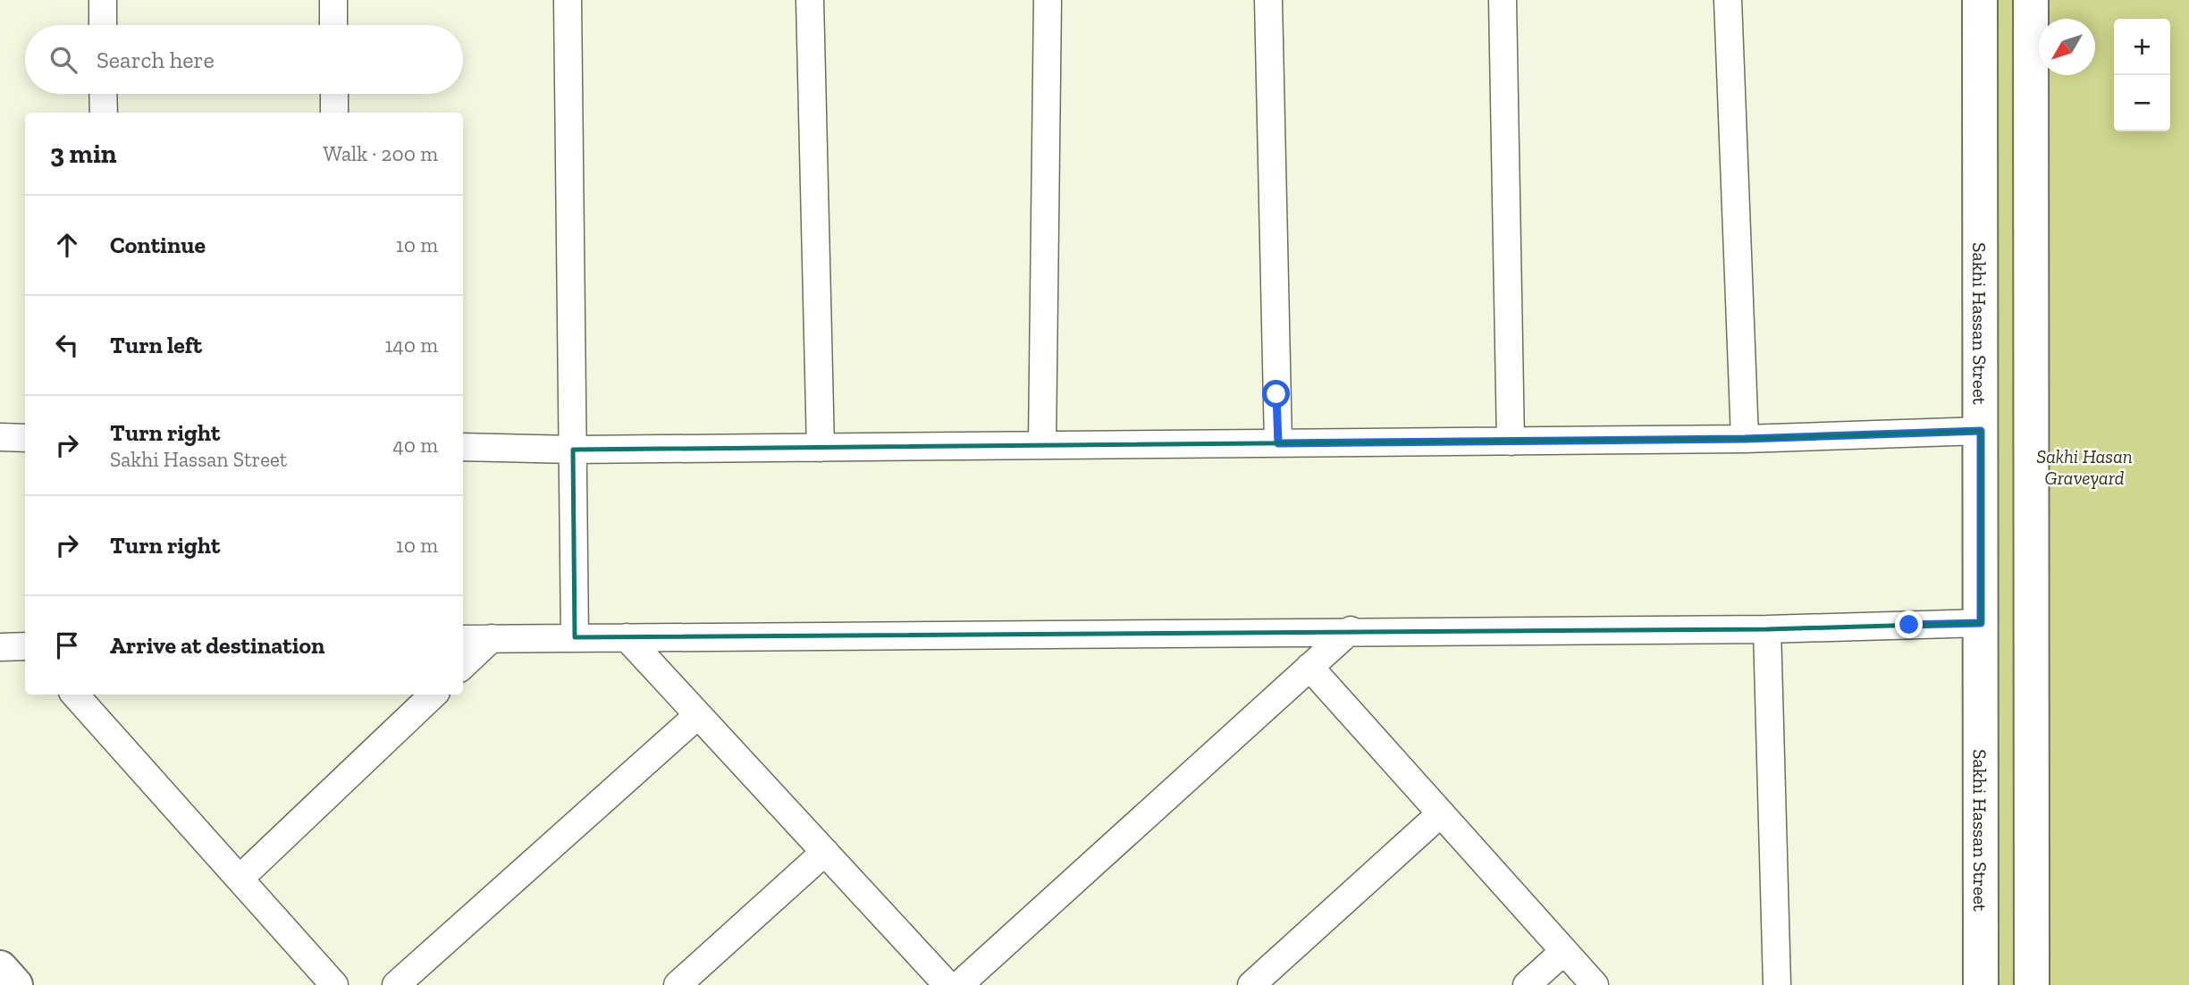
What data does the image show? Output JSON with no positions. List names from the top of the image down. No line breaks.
{"streets":{"street":["Sakhi Hassan Street"]},"parks":["Sakhi Hasan Graveyard"],"north":"bottom left","page":{"map_buttons":["+","−"],"search":"Search here","heading":["3 min","Walk · 200 m"],"list":[["Continue","10 m"],["Turn left","140 m"],["Turn right","Sakhi Hassan Street","40 m"],["Turn right","10 m"],"Arrive at destination"]}}
